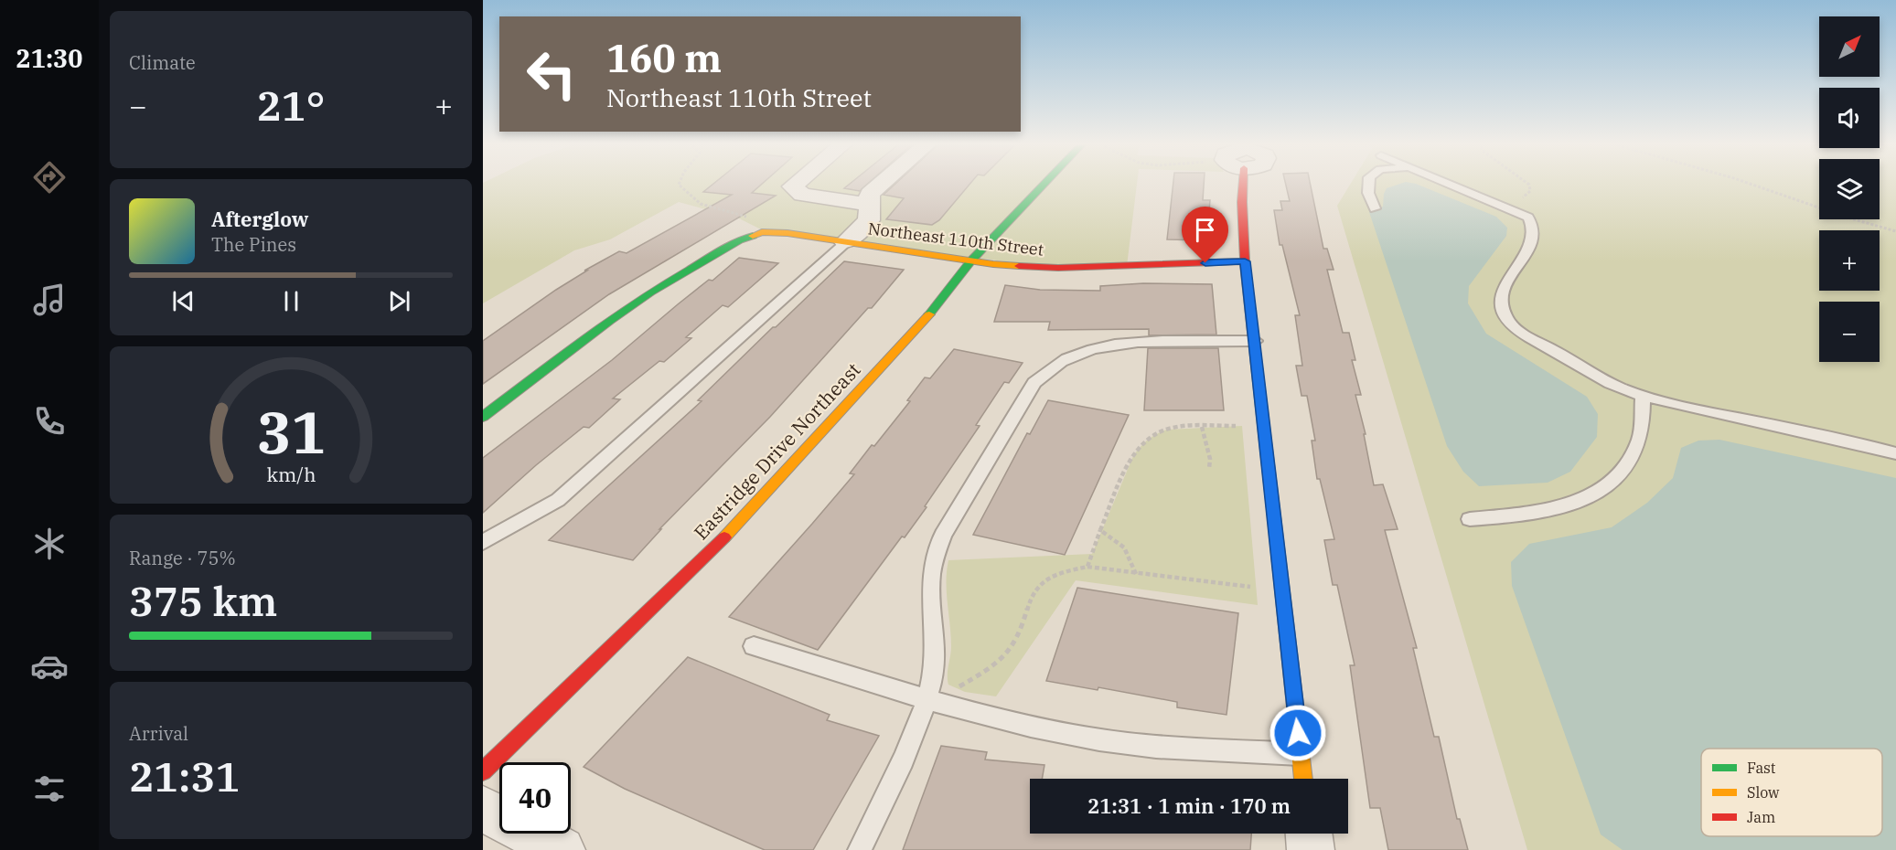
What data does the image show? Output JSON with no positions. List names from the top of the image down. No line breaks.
{"streets":{"street":["Northeast 110th Street","Eastridge Drive Northeast"]},"crossings":[["Northeast 110th Street","Eastridge Drive Northeast"]],"legend":["Fast","Slow","Jam"],"north":"top right","page":{"tabs":"21:30","tile":["Climate",["Range · 75%","375 km"],["Arrival","21:31"]],"map_buttons":["+","−"],"turn":["160 m","Northeast 110th Street"],"heat":["−","21°","+"],"song":["Afterglow","The Pines"],"limit":"40","trip":"21:31 · 1 min · 170 m","gauge":["31","km/h"]}}
